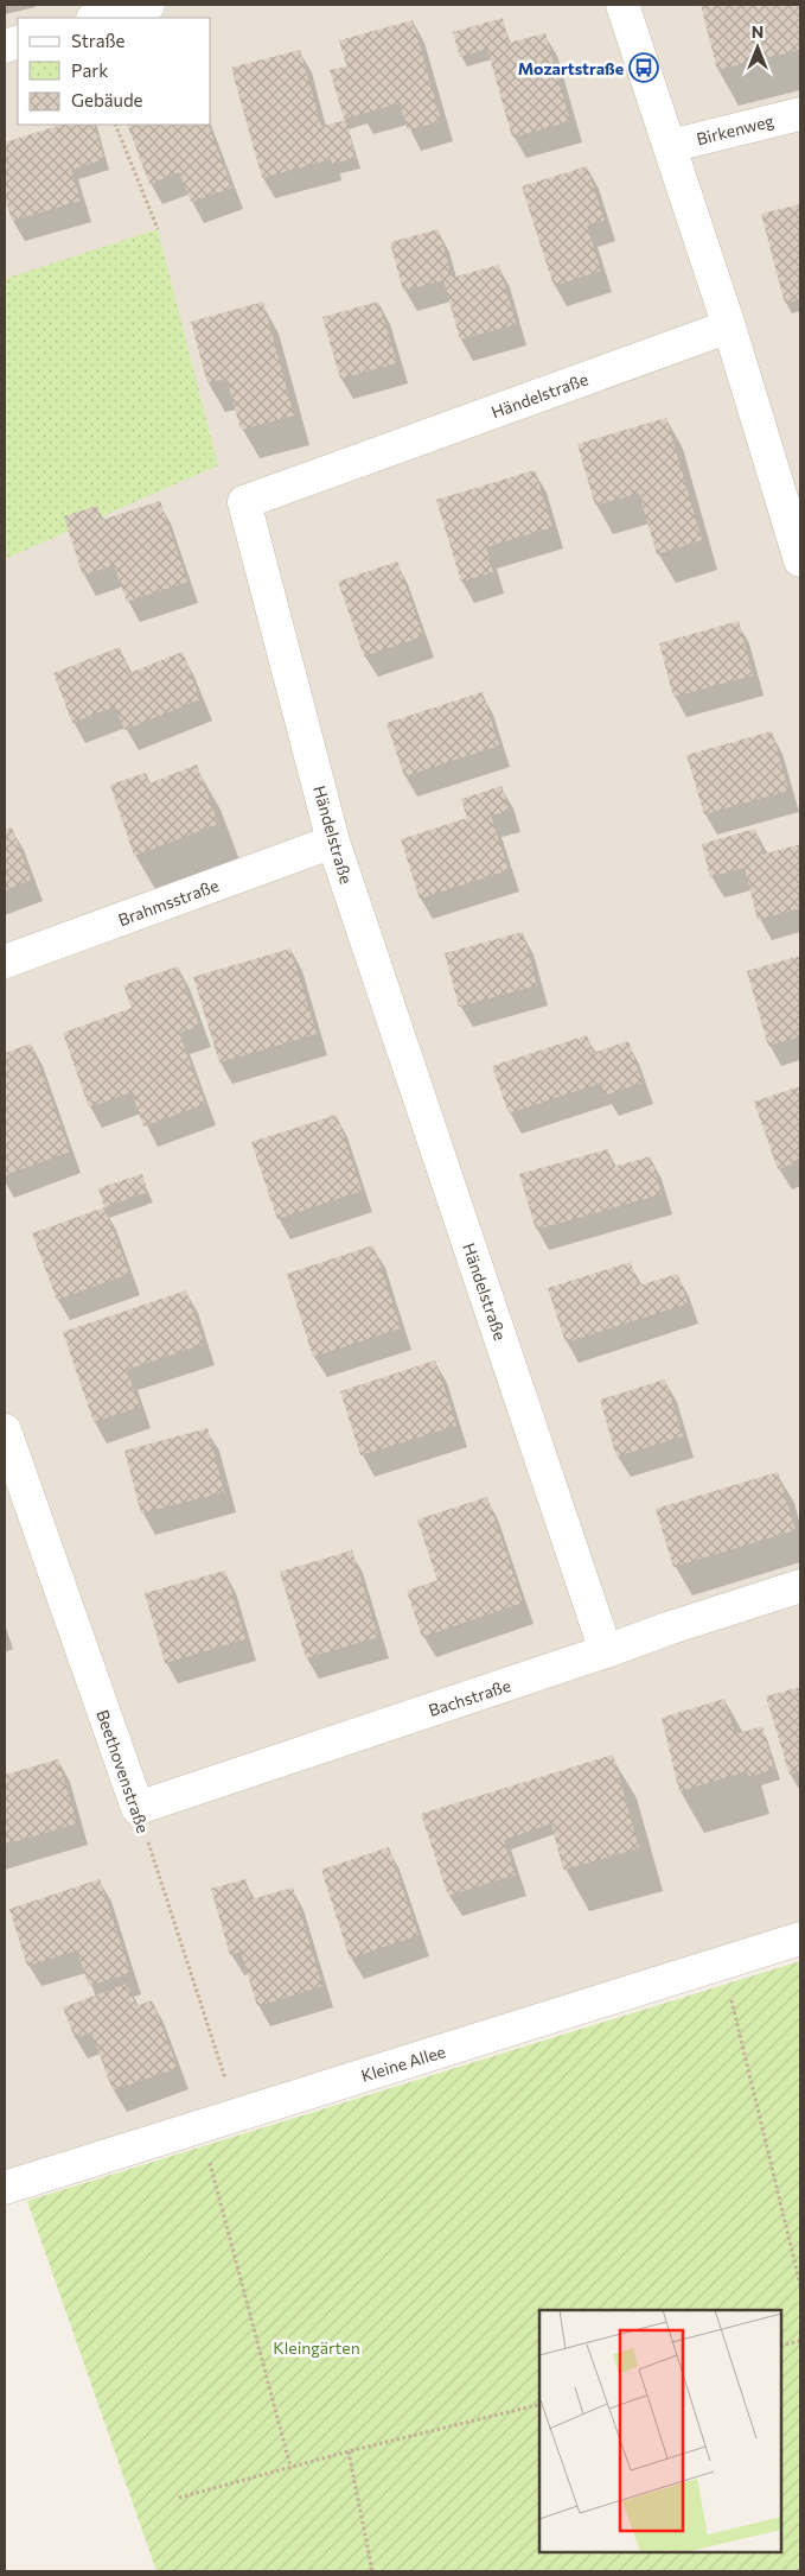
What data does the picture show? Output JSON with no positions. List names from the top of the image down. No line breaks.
{"streets":{"street":["Birkenweg","Händelstraße","Brahmsstraße","Bachstraße","Beethovenstraße","Kleine Allee"]},"crossings":[["Händelstraße","Brahmsstraße"],["Händelstraße","Bachstraße"],["Bachstraße","Beethovenstraße"],["Beethovenstraße","Kleine Allee"]],"parks":["Kleingärten"],"places":{"bus stop":["Mozartstraße"]},"legend":["Straße","Park","Gebäude"],"north":"top"}
